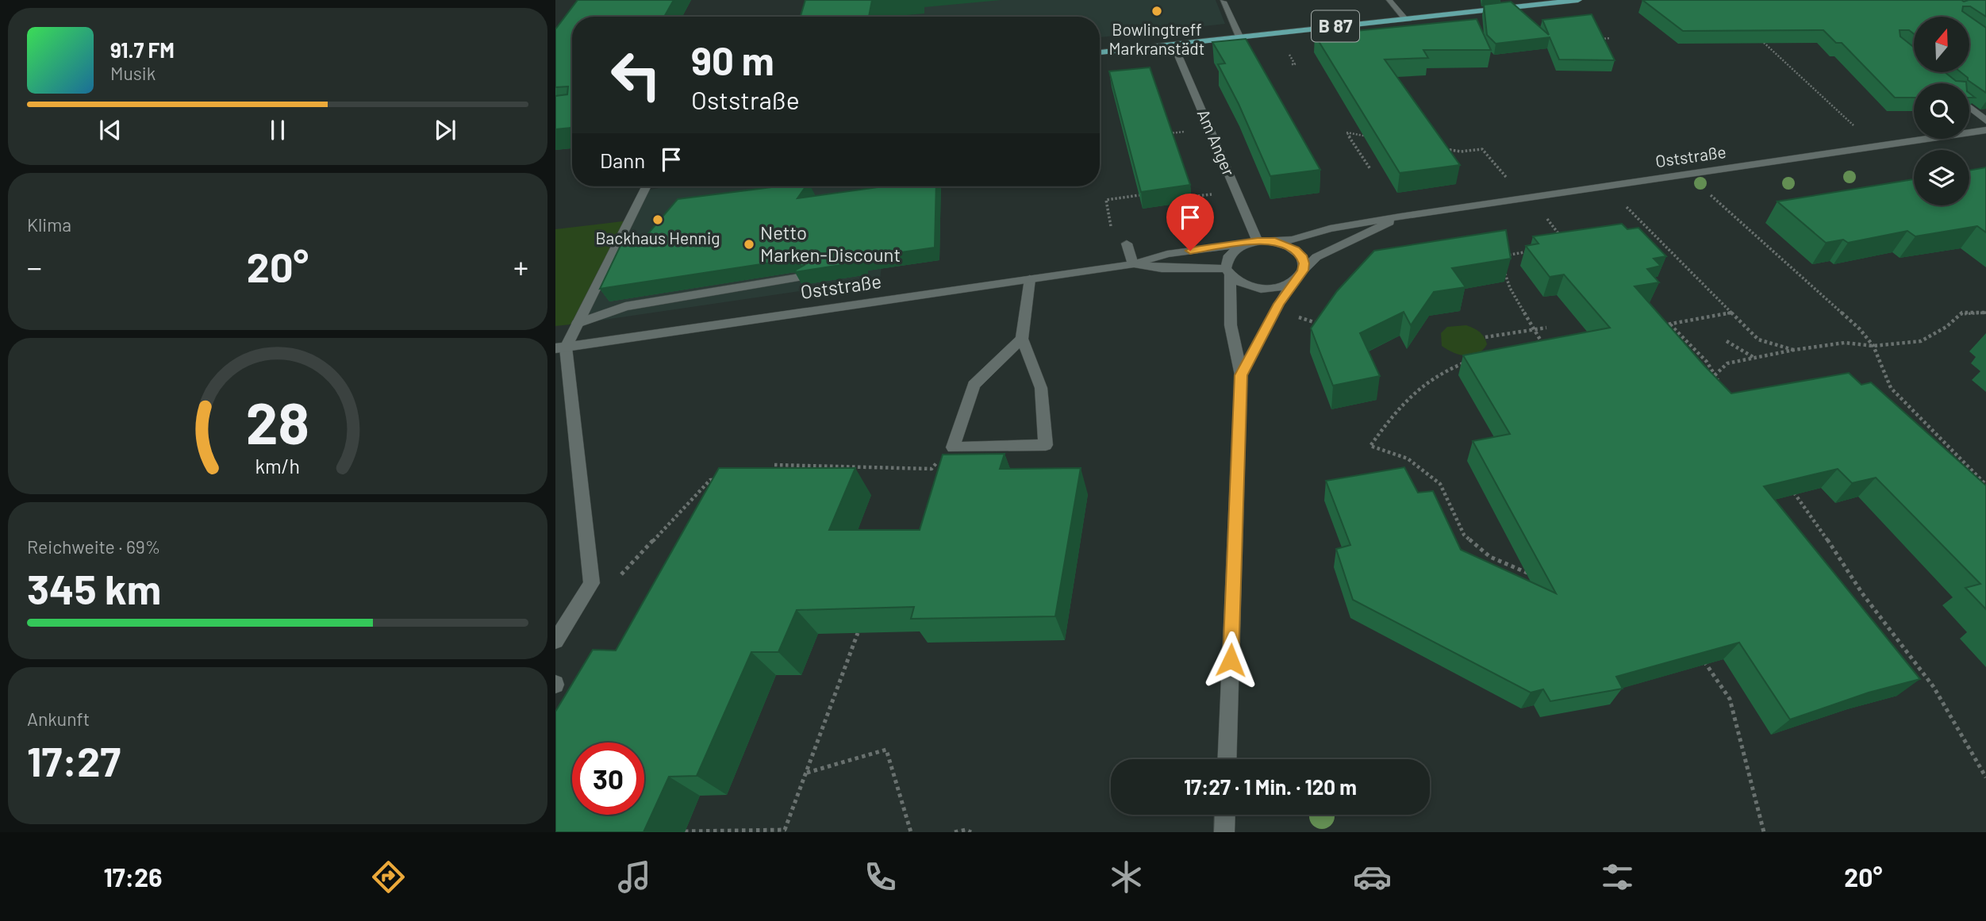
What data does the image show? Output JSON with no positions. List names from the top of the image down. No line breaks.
{"streets":{"main road":["B 87"],"street":["Am Anger","Oststraße"]},"crossings":[["B 87","Am Anger"],["Am Anger","Oststraße"]],"places":["Bowlingtreff Markranstädt","Backhaus Hennig","Netto Marken-Discount"],"north":"top","page":{"turn":["90 m","Oststraße"],"song":["91.7 FM","Musik"],"then":"Dann","tile":["Klima",["Reichweite · 69%","345 km"],["Ankunft","17:27"]],"heat":["−","20°","+"],"limit":"30","trip":"17:27 · 1 Min. · 120 m","tabs":["17:26","20°"],"gauge":["28","km/h"]}}
